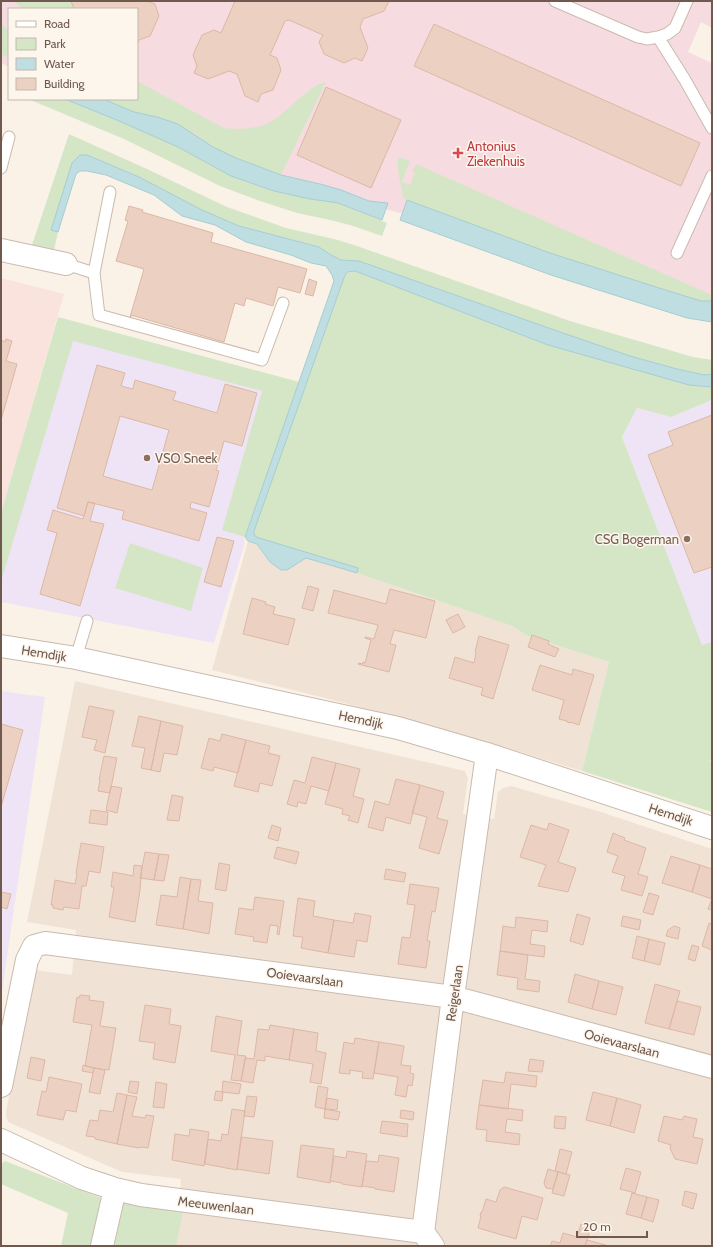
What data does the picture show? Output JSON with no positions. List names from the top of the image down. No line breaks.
{"streets":{"street":["Hemdijk","Ooievaarslaan","Reigerlaan","Meeuwenlaan"]},"crossings":[["Hemdijk","Reigerlaan"],["Ooievaarslaan","Reigerlaan"],["Reigerlaan","Meeuwenlaan"]],"places":{"health":["Antonius Ziekenhuis"],"other":["VSO Sneek","CSG Bogerman"]},"legend":["Road","Park","Water","Building"],"scale_bar":"20 m"}
